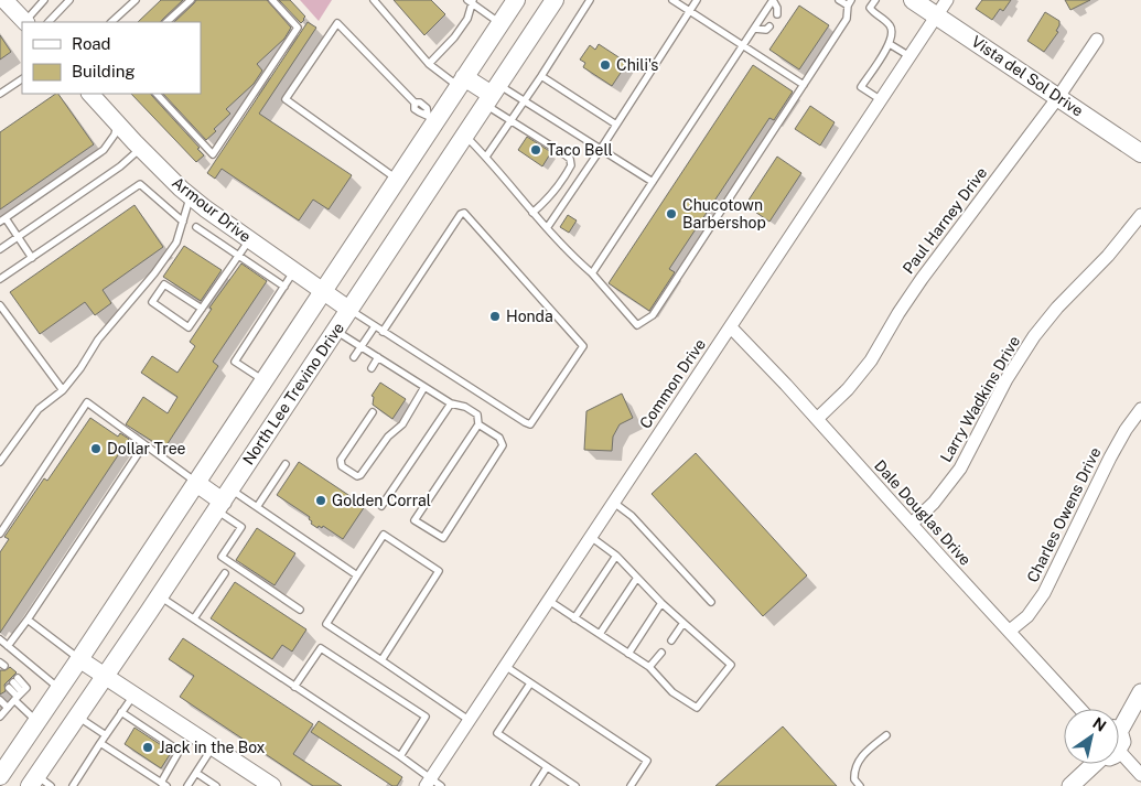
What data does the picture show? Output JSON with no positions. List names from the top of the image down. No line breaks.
{"streets":{"main road":["Vista del Sol Drive","North Lee Trevino Drive"],"street":["Armour Drive","Paul Harney Drive","Common Drive","Larry Wadkins Drive","Dale Douglas Drive","Charles Owens Drive"]},"crossings":[["Vista del Sol Drive","Paul Harney Drive"],["Vista del Sol Drive","Common Drive"],["Armour Drive","North Lee Trevino Drive"],["Paul Harney Drive","Dale Douglas Drive"],["Common Drive","Dale Douglas Drive"],["Larry Wadkins Drive","Dale Douglas Drive"],["Dale Douglas Drive","Charles Owens Drive"]],"places":["Chili's","Taco Bell","Chucotown Barbershop","Honda","Dollar Tree","Golden Corral","Jack in the Box"],"legend":["Road","Building"],"north":"top right"}
